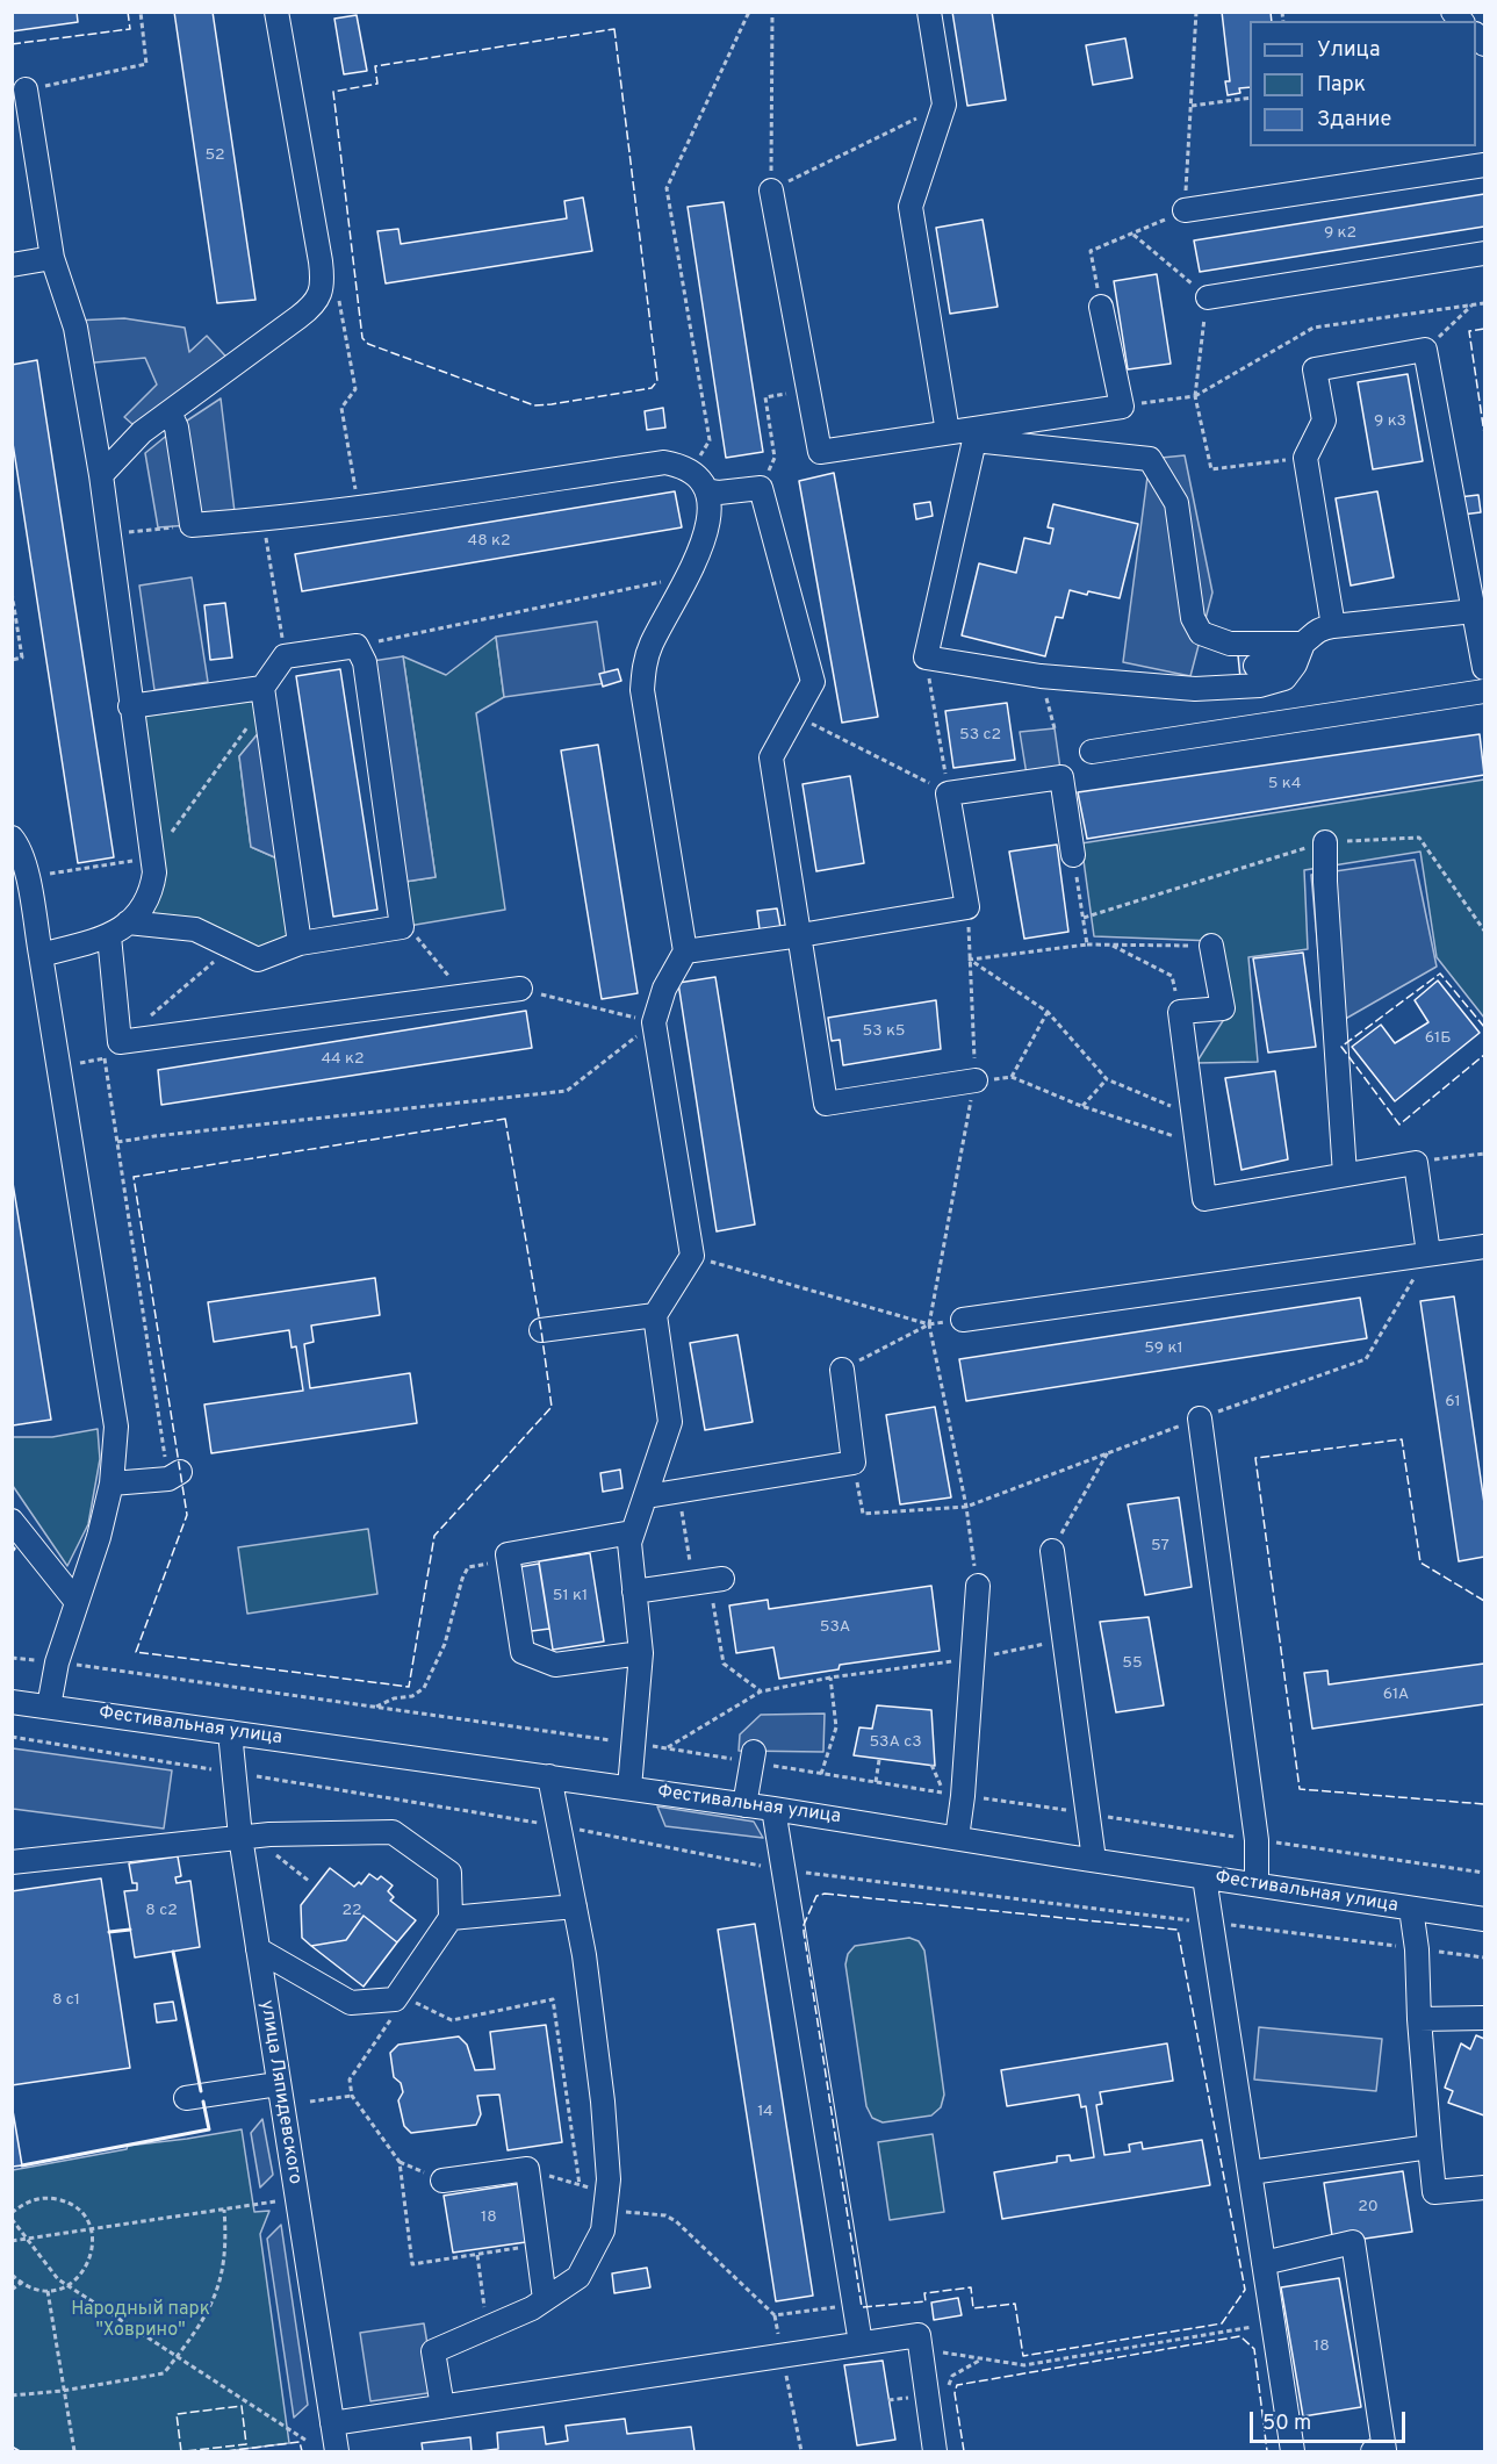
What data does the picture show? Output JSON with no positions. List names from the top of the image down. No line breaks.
{"streets":{"street":["Фестивальная улица","улица Ляпидевского"]},"crossings":[["Фестивальная улица","улица Ляпидевского"]],"parks":["Народный парк \"Ховрино\""],"house_numbers":["52","9 к2","9 к3","48 к2","53 с2","5 к4","53 к5","61Б","44 к2","59 к1","61","57","51 к1","53А","55","61А","53А с3","8 с2","22","8 с1","14","20","18","18"],"legend":["Улица","Парк","Здание"],"scale_bar":"50 m"}
